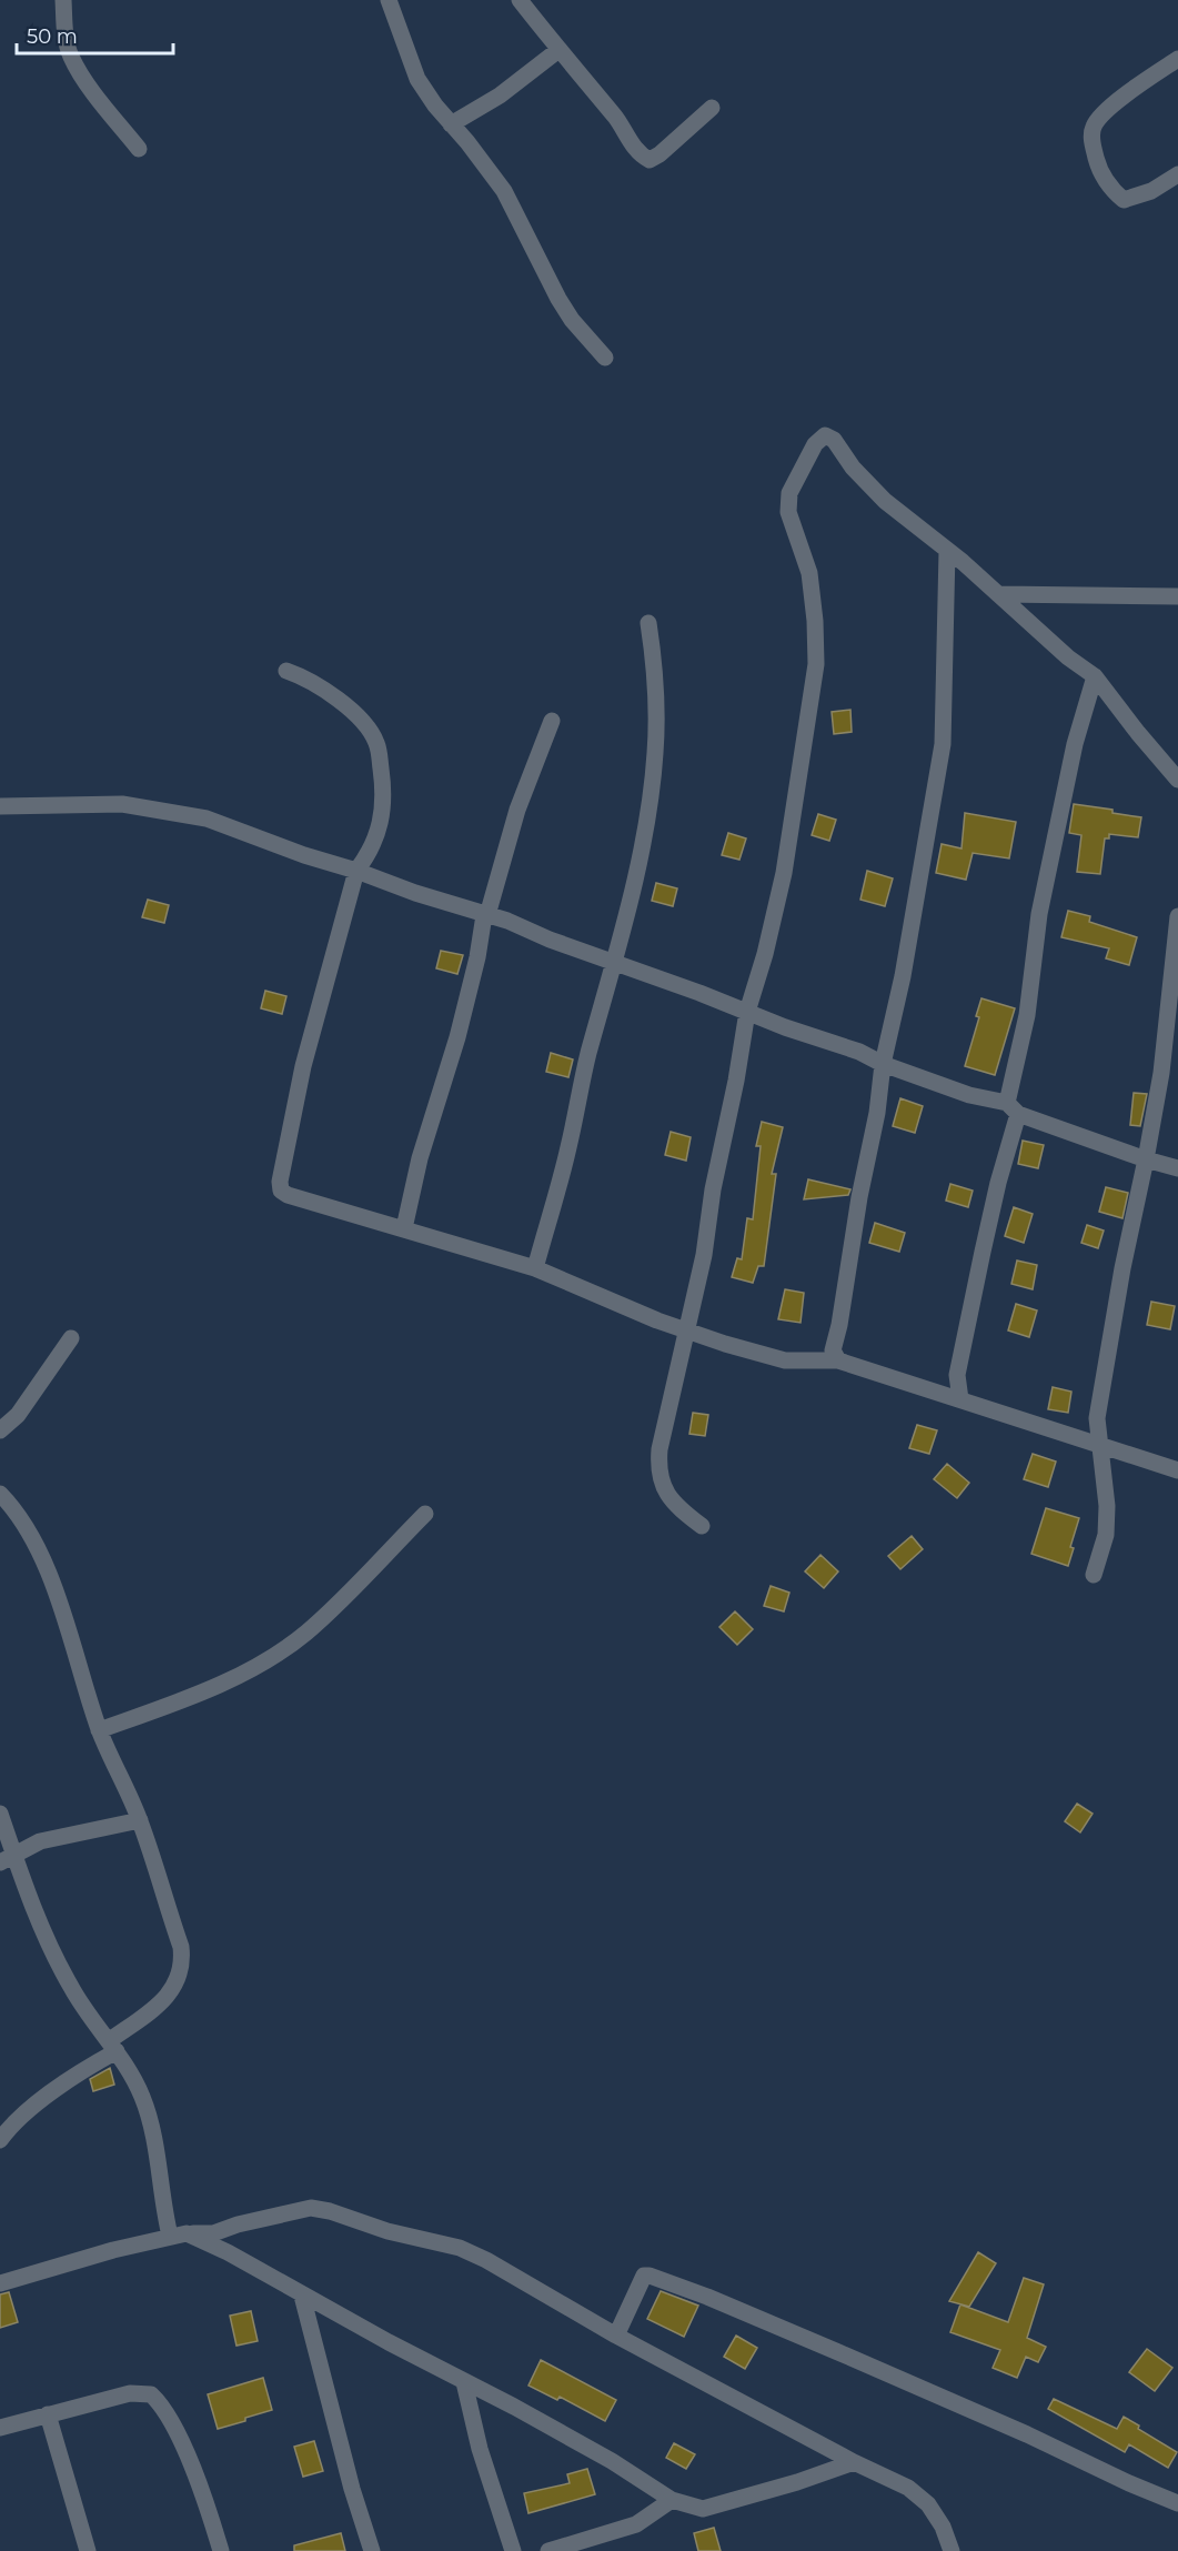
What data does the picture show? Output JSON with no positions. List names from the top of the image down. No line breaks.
{"scale_bar":"50 m"}
